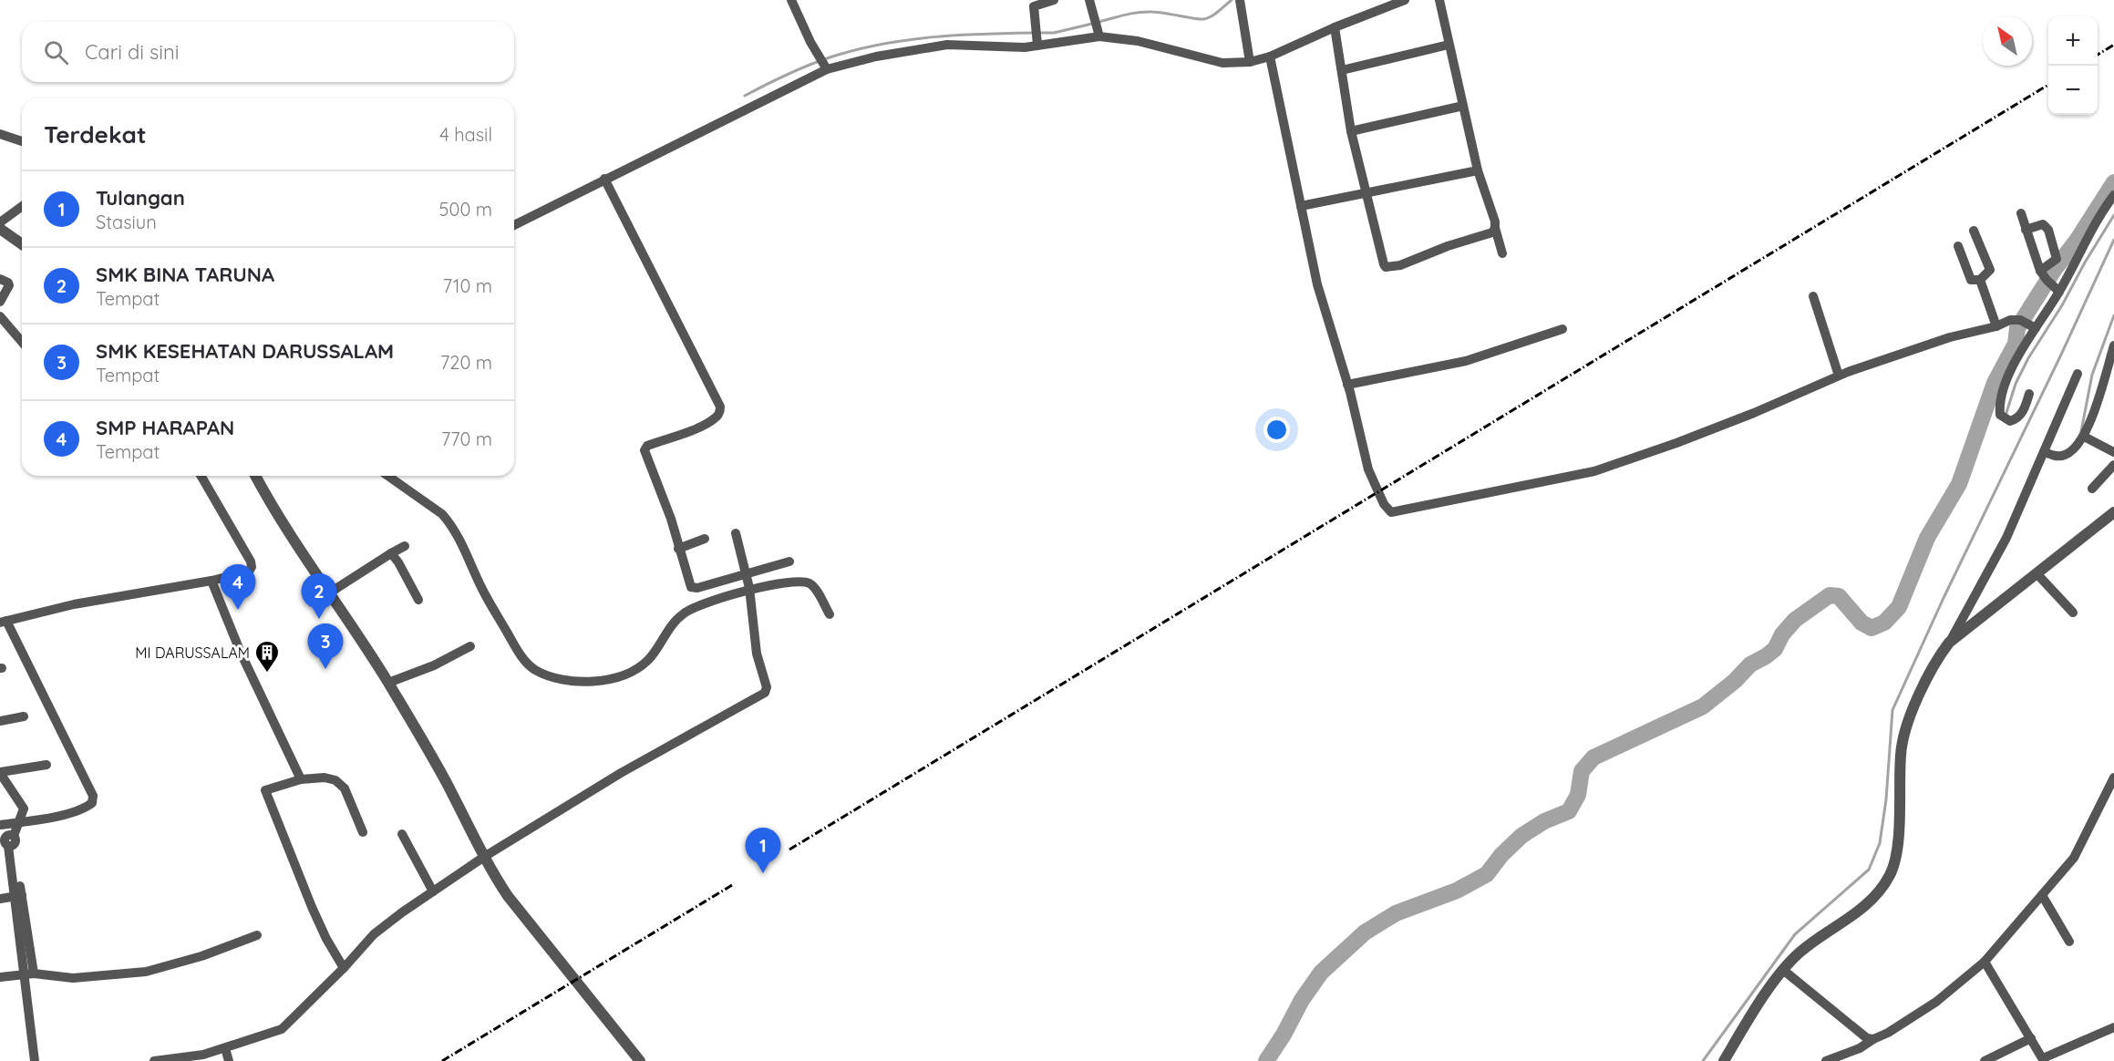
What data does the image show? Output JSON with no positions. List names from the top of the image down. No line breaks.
{"places":{"building":["MI DARUSSALAM"]},"north":"top left","page":{"map_buttons":["+","−"],"search":"Cari di sini","heading":["Terdekat","4 hasil"],"list":[{"mark":"1","name":"Tulangan","note":"Stasiun","value":"500 m"},{"mark":"2","name":"SMK BINA TARUNA","note":"Tempat","value":"710 m"},{"mark":"3","name":"SMK KESEHATAN DARUSSALAM","note":"Tempat","value":"720 m"},{"mark":"4","name":"SMP HARAPAN","note":"Tempat","value":"770 m"}],"pins":["4","2","3","1"]}}
